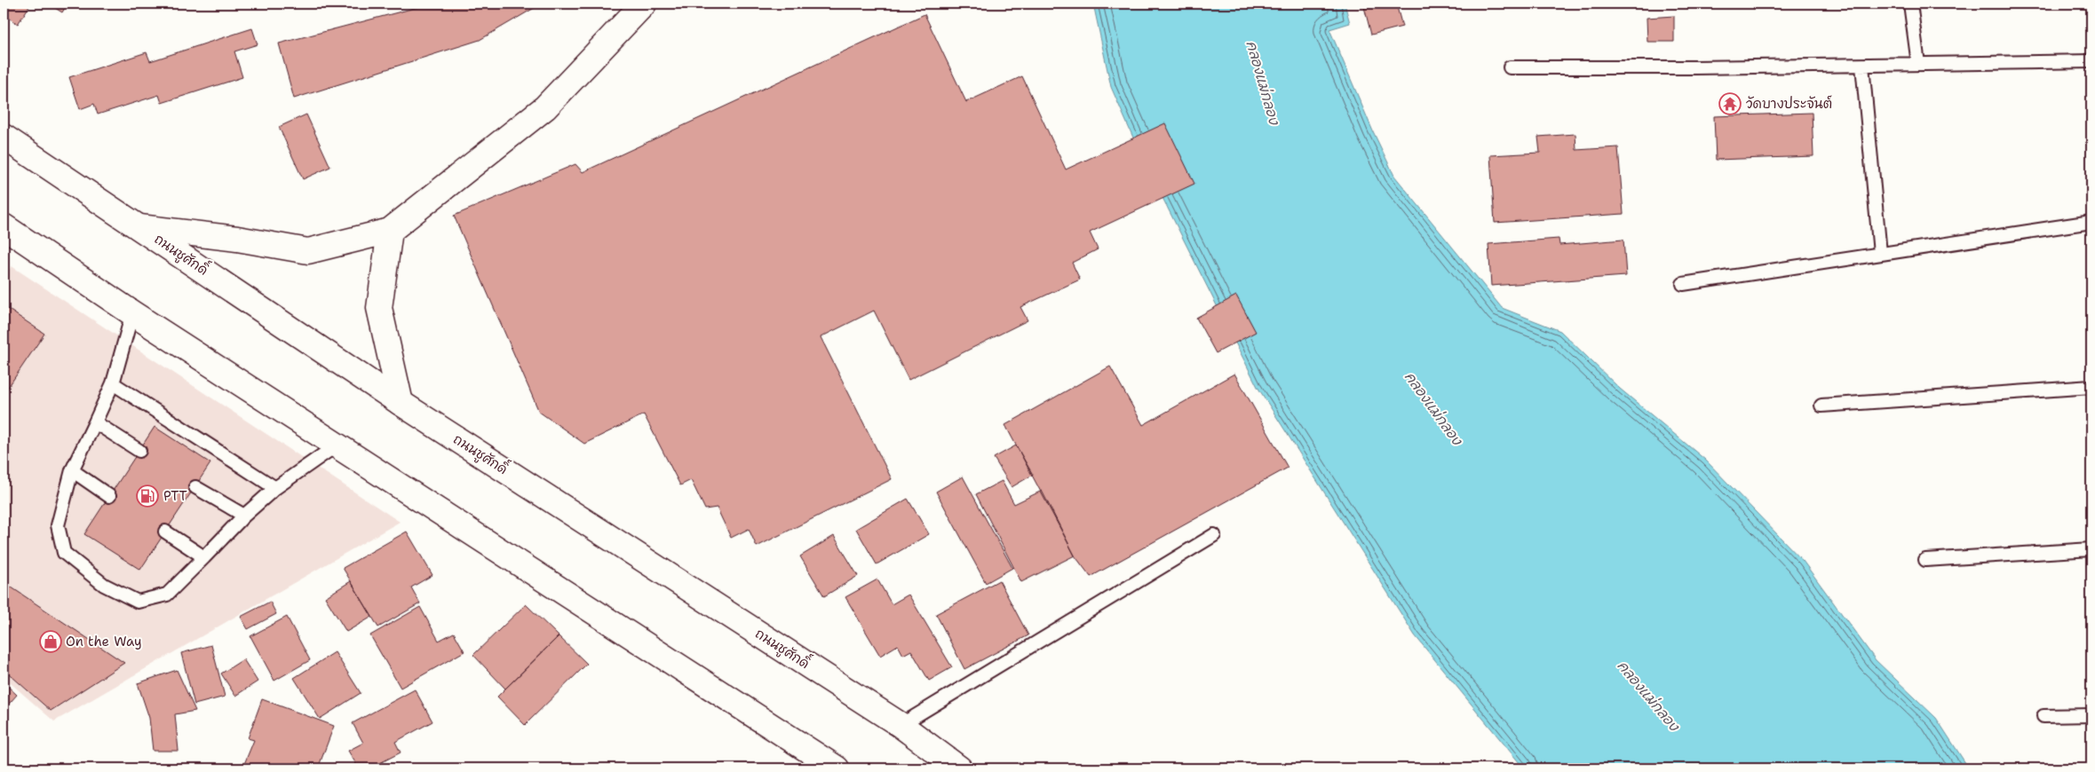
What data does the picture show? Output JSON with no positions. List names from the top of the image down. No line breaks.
{"streets":{"main road":["ถนนชูศักดิ์"]},"water":["คลองแม่กลอง"],"places":{"temple":["วัดบางประจันต์"],"fuel station":["PTT"],"shop":["On the Way"]}}
